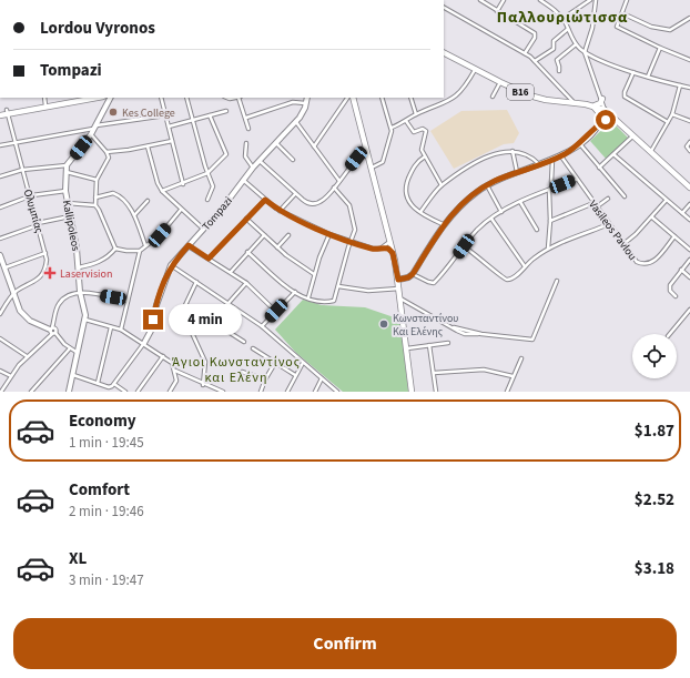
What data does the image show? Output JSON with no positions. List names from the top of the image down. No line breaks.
{"streets":{"main road":["B16"],"street":["Ολυμπίας","Tompazi","Kallipoleos","Vasileos Pavlou"]},"districts":["Παλλουριώτισσα","Άγιοι Κωνσταντίνος και Ελένη"],"places":{"other":["Kes College","Κωνσταντίνου Και Ελένης"],"health":["Laservision"]},"page":{"banner":["Lordou Vyronos","Tompazi"],"bubble":"4 min","list":[{"name":"Economy","note":"1 min · 19:45","value":"$1.87"},{"name":"Comfort","note":"2 min · 19:46","value":"$2.52"},{"name":"XL","note":"3 min · 19:47","value":"$3.18"}],"buttons":"Confirm"}}
